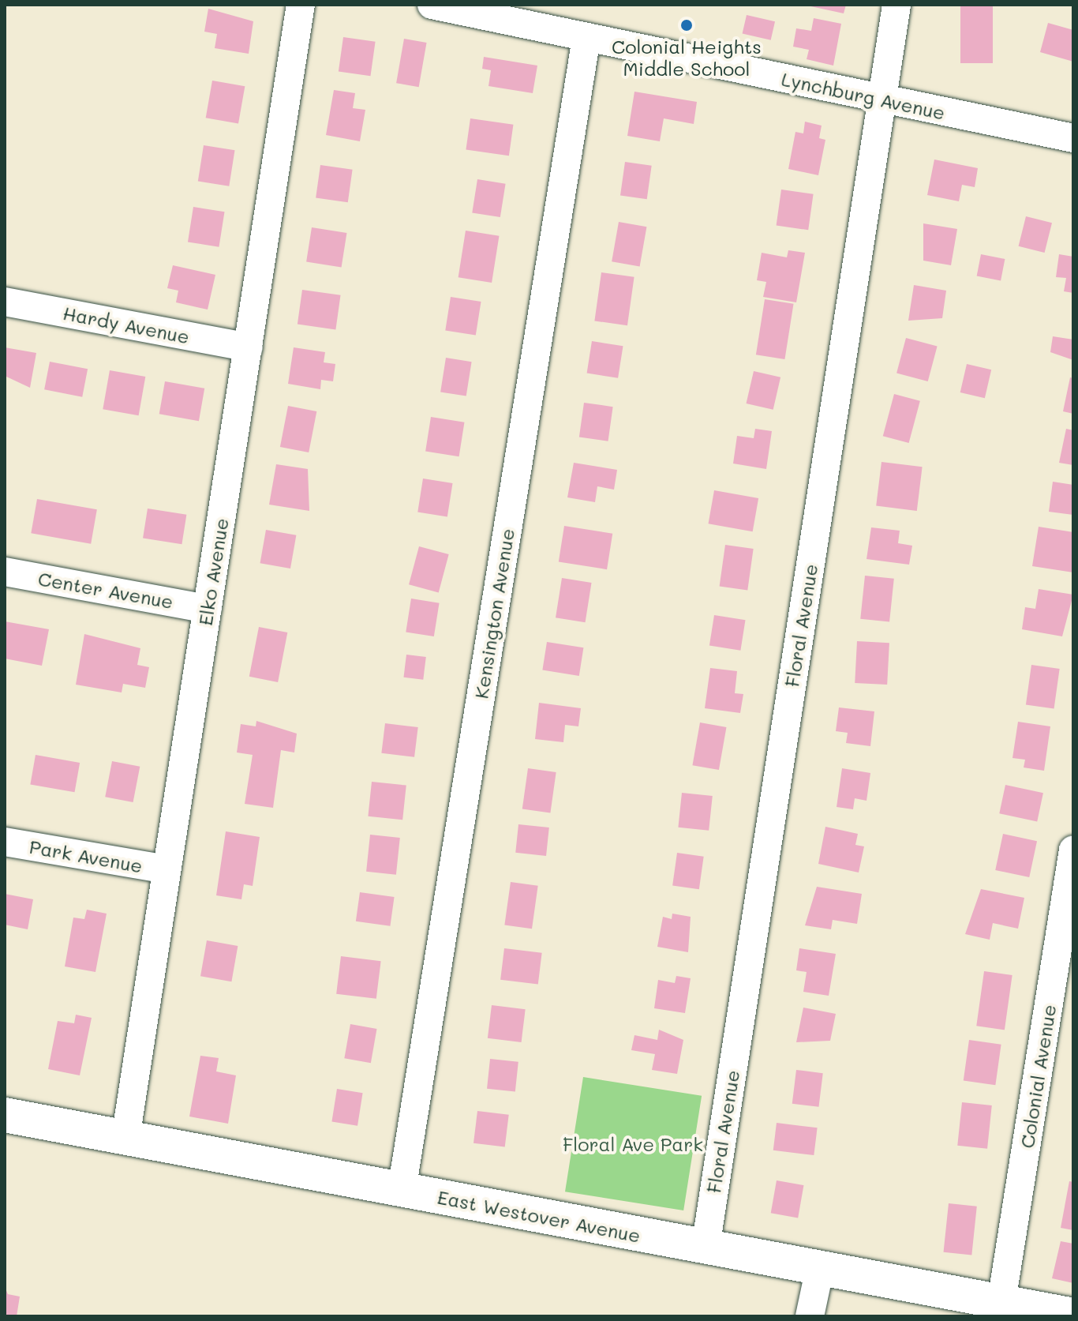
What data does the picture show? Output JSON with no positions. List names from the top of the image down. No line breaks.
{"streets":{"main road":["East Westover Avenue"],"street":["Lynchburg Avenue","Hardy Avenue","Elko Avenue","Center Avenue","Kensington Avenue","Floral Avenue","Park Avenue","Colonial Avenue"]},"crossings":[["Lynchburg Avenue","Kensington Avenue"],["Lynchburg Avenue","Floral Avenue"],["Hardy Avenue","Elko Avenue"],["Elko Avenue","Center Avenue"],["Elko Avenue","Park Avenue"],["Elko Avenue","East Westover Avenue"],["Kensington Avenue","East Westover Avenue"],["Floral Avenue","East Westover Avenue"],["Colonial Avenue","East Westover Avenue"]],"parks":["Floral Ave Park"],"places":["Colonial Heights Middle School"]}
